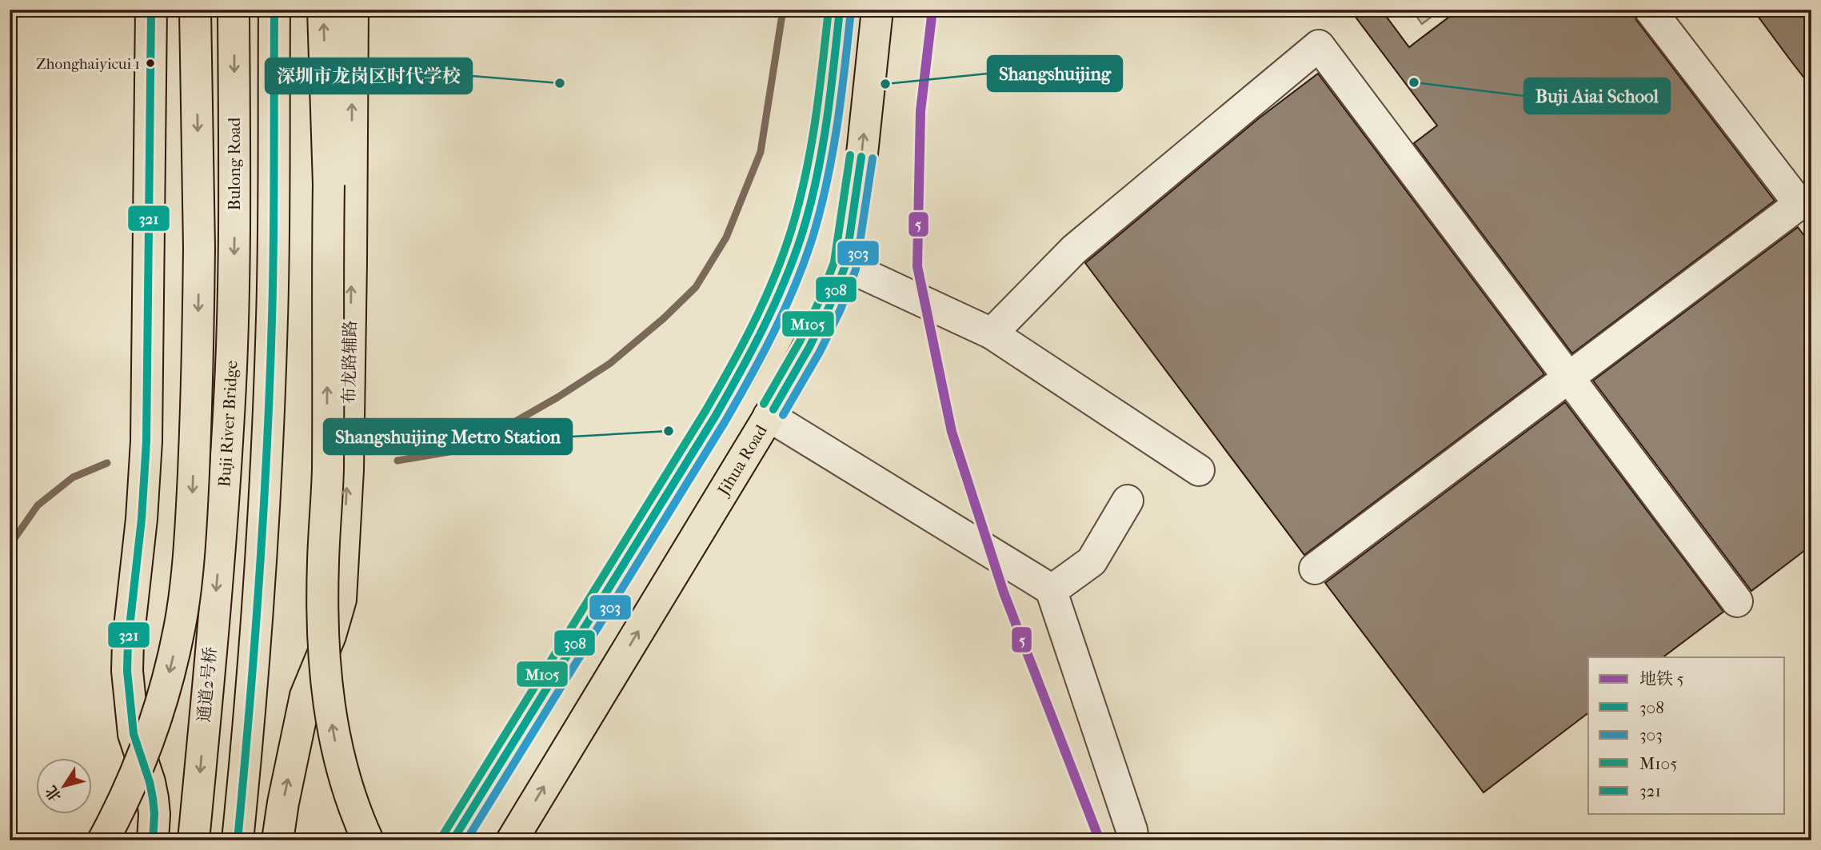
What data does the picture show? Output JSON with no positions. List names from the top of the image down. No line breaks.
{"streets":{"main road":["Bulong Road","布龙路辅路","Buji River Bridge","Jihua Road","通道2号桥"]},"crossings":[["Bulong Road","Buji River Bridge"],["Buji River Bridge","通道2号桥"]],"places":["Zhonghaiyicui 1","Buji Aiai School","深圳市龙岗区时代学校","Shangshuijing","Shangshuijing Metro Station"],"lines":["metro line 5","transit line 308","transit line M105","transit line 321","transit line 303"],"legend":["地铁 5","308","303","M105","321"],"north":"bottom left"}
